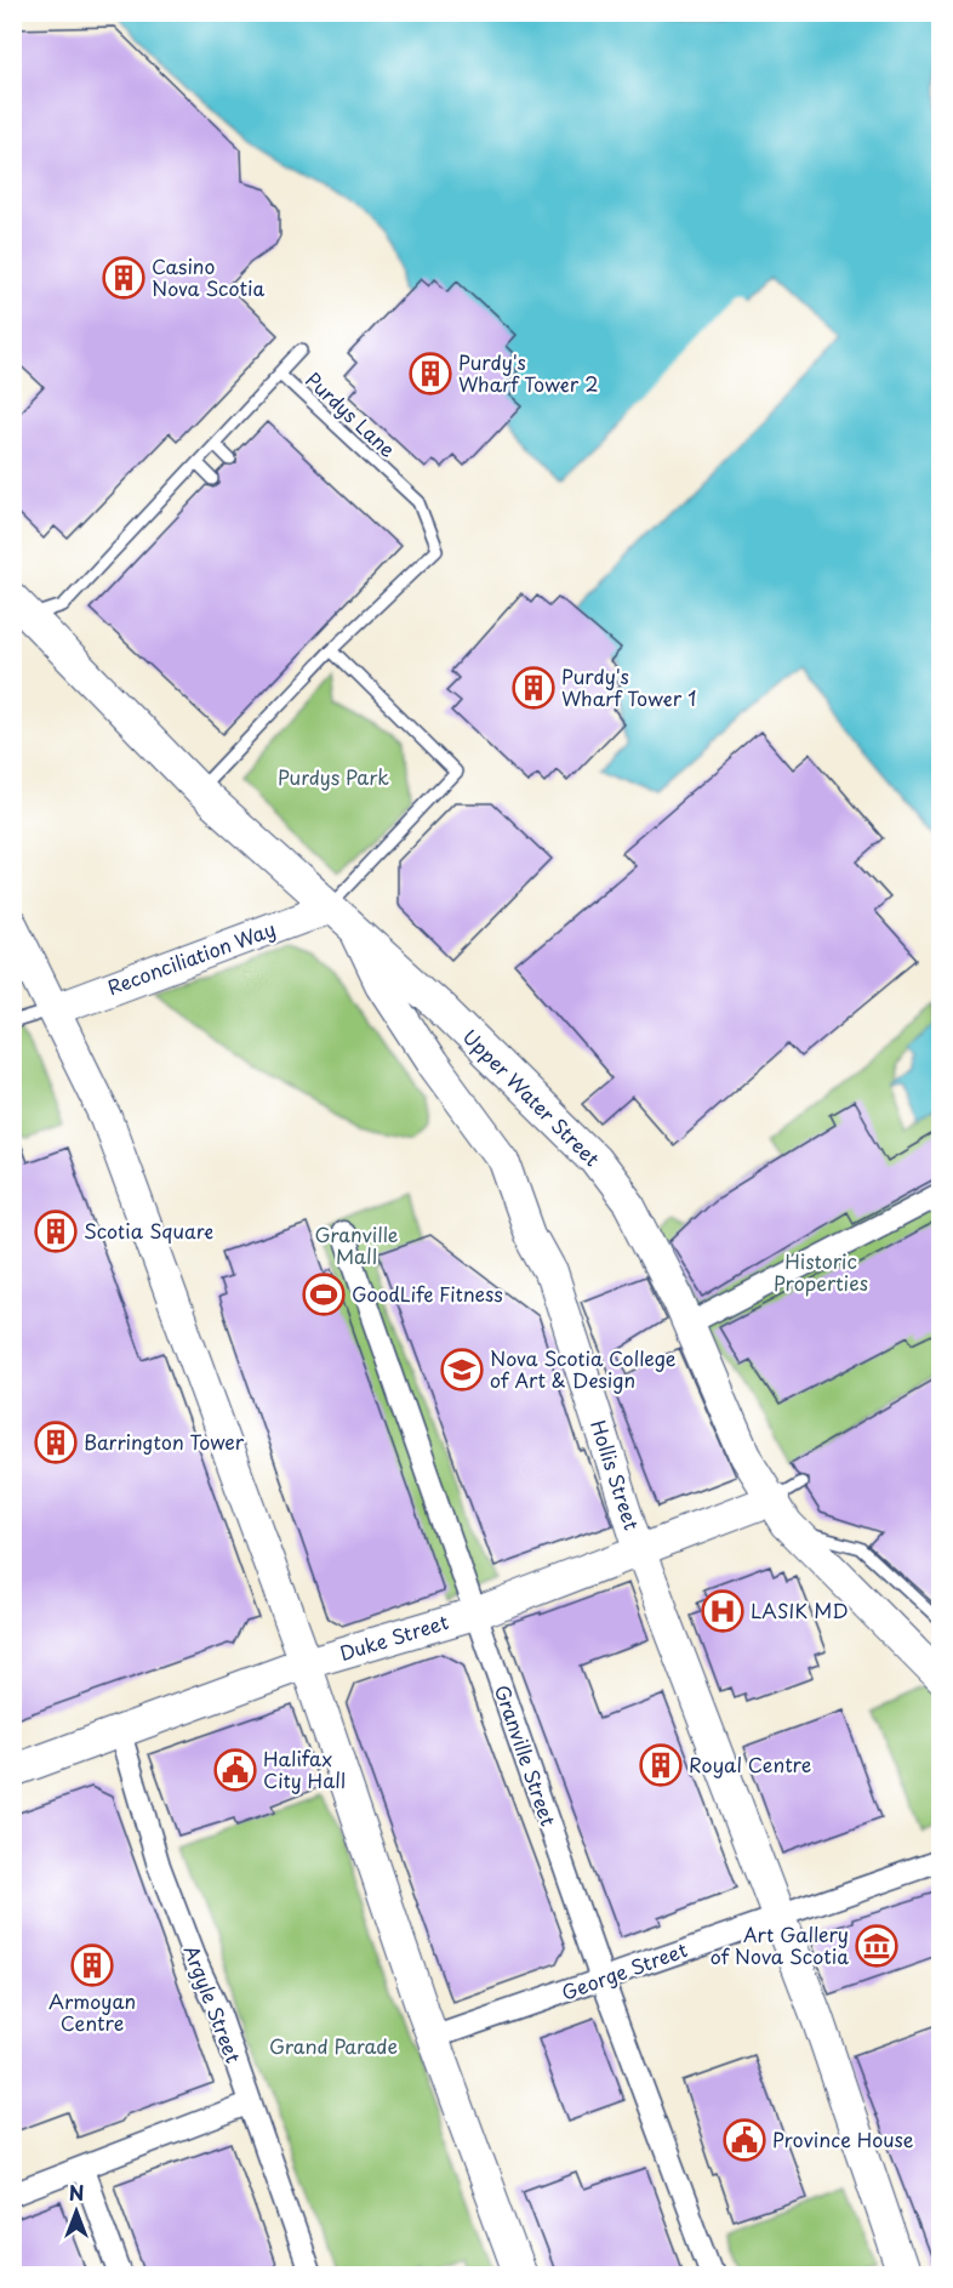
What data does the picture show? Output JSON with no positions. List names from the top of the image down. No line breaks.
{"streets":{"street":["Reconciliation Way","Upper Water Street","Hollis Street","Duke Street","Granville Street","George Street","Argyle Street"],"lane":["Purdys Lane"]},"crossings":[["Purdys Lane","Upper Water Street"],["Reconciliation Way","Upper Water Street"],["Upper Water Street","Hollis Street"],["Upper Water Street","Duke Street"],["Hollis Street","Duke Street"],["Hollis Street","George Street"],["Duke Street","Granville Street"],["Duke Street","Argyle Street"],["Granville Street","George Street"]],"parks":["Purdys Park","Granville Mall","Historic Properties","Grand Parade"],"places":{"building":["Casino Nova Scotia","Purdy's Wharf Tower 2","Purdy's Wharf Tower 1","Scotia Square","Barrington Tower","Royal Centre","Armoyan Centre"],"sports":["GoodLife Fitness"],"school or university":["Nova Scotia College of Art & Design"],"hospital":["LASIK MD"],"public building":["Halifax City Hall","Province House"],"museum":["Art Gallery of Nova Scotia"]},"north":"top"}
